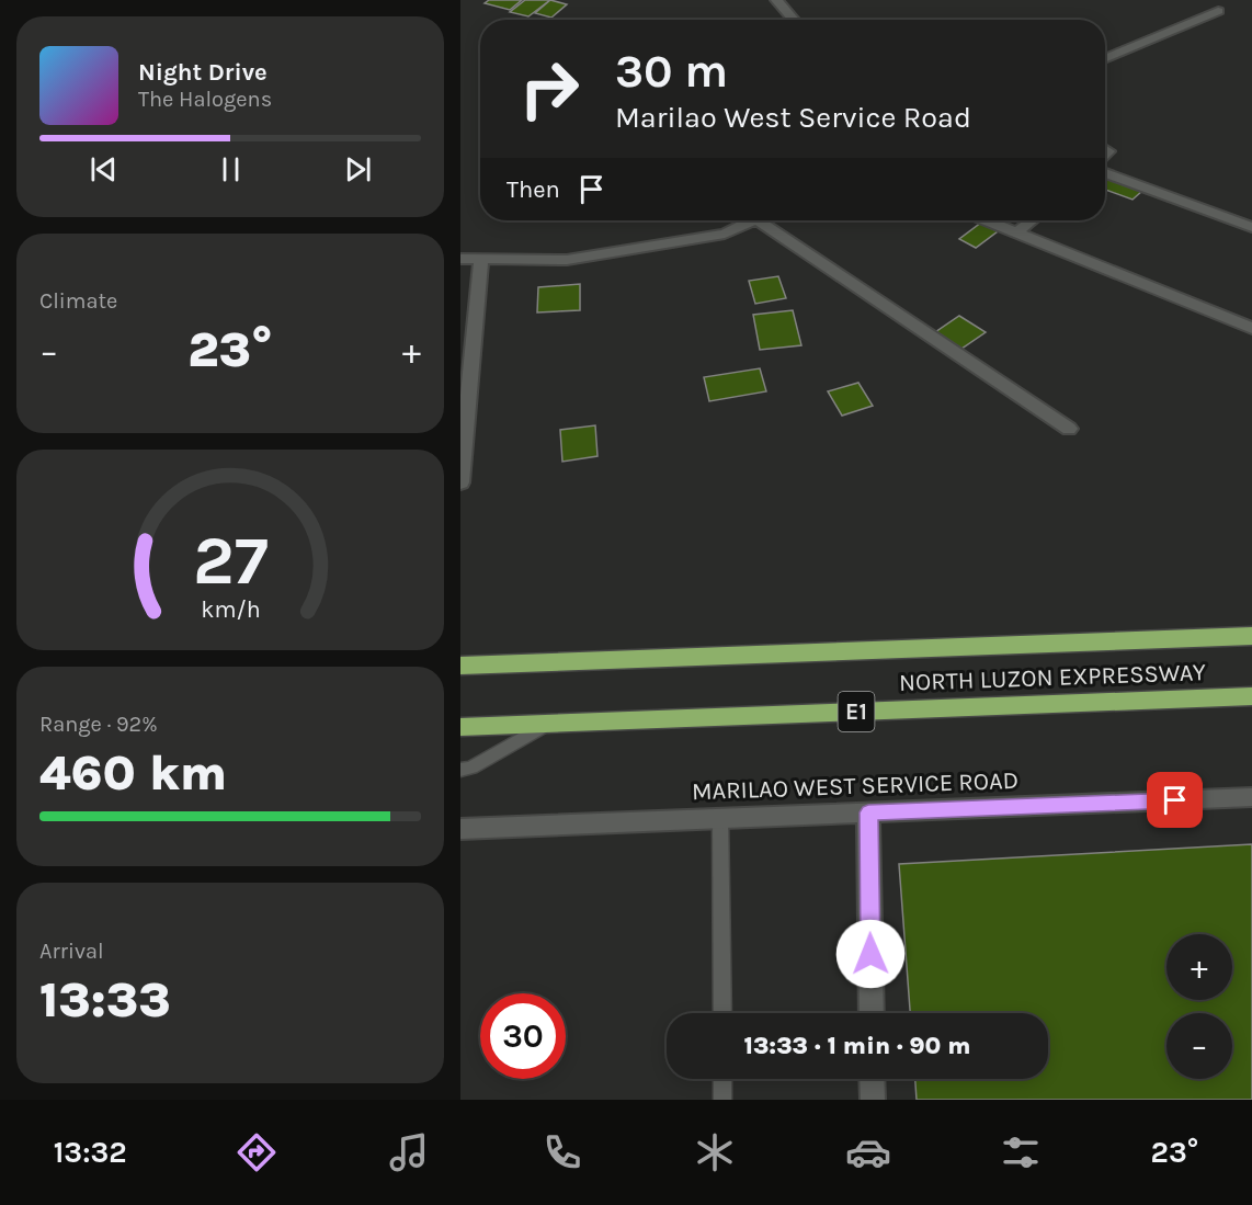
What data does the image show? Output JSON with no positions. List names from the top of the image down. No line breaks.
{"streets":{"highway":["NORTH LUZON EXPRESSWAY","E1"],"street":["MARILAO WEST SERVICE ROAD"]},"page":{"turn":["30 m","Marilao West Service Road"],"song":["Night Drive","The Halogens"],"then":"Then","tile":["Climate",["Range · 92%","460 km"],["Arrival","13:33"]],"heat":["−","23°","+"],"map_buttons":["+","−"],"limit":"30","trip":"13:33 · 1 min · 90 m","tabs":["13:32","23°"],"gauge":["27","km/h"]}}
